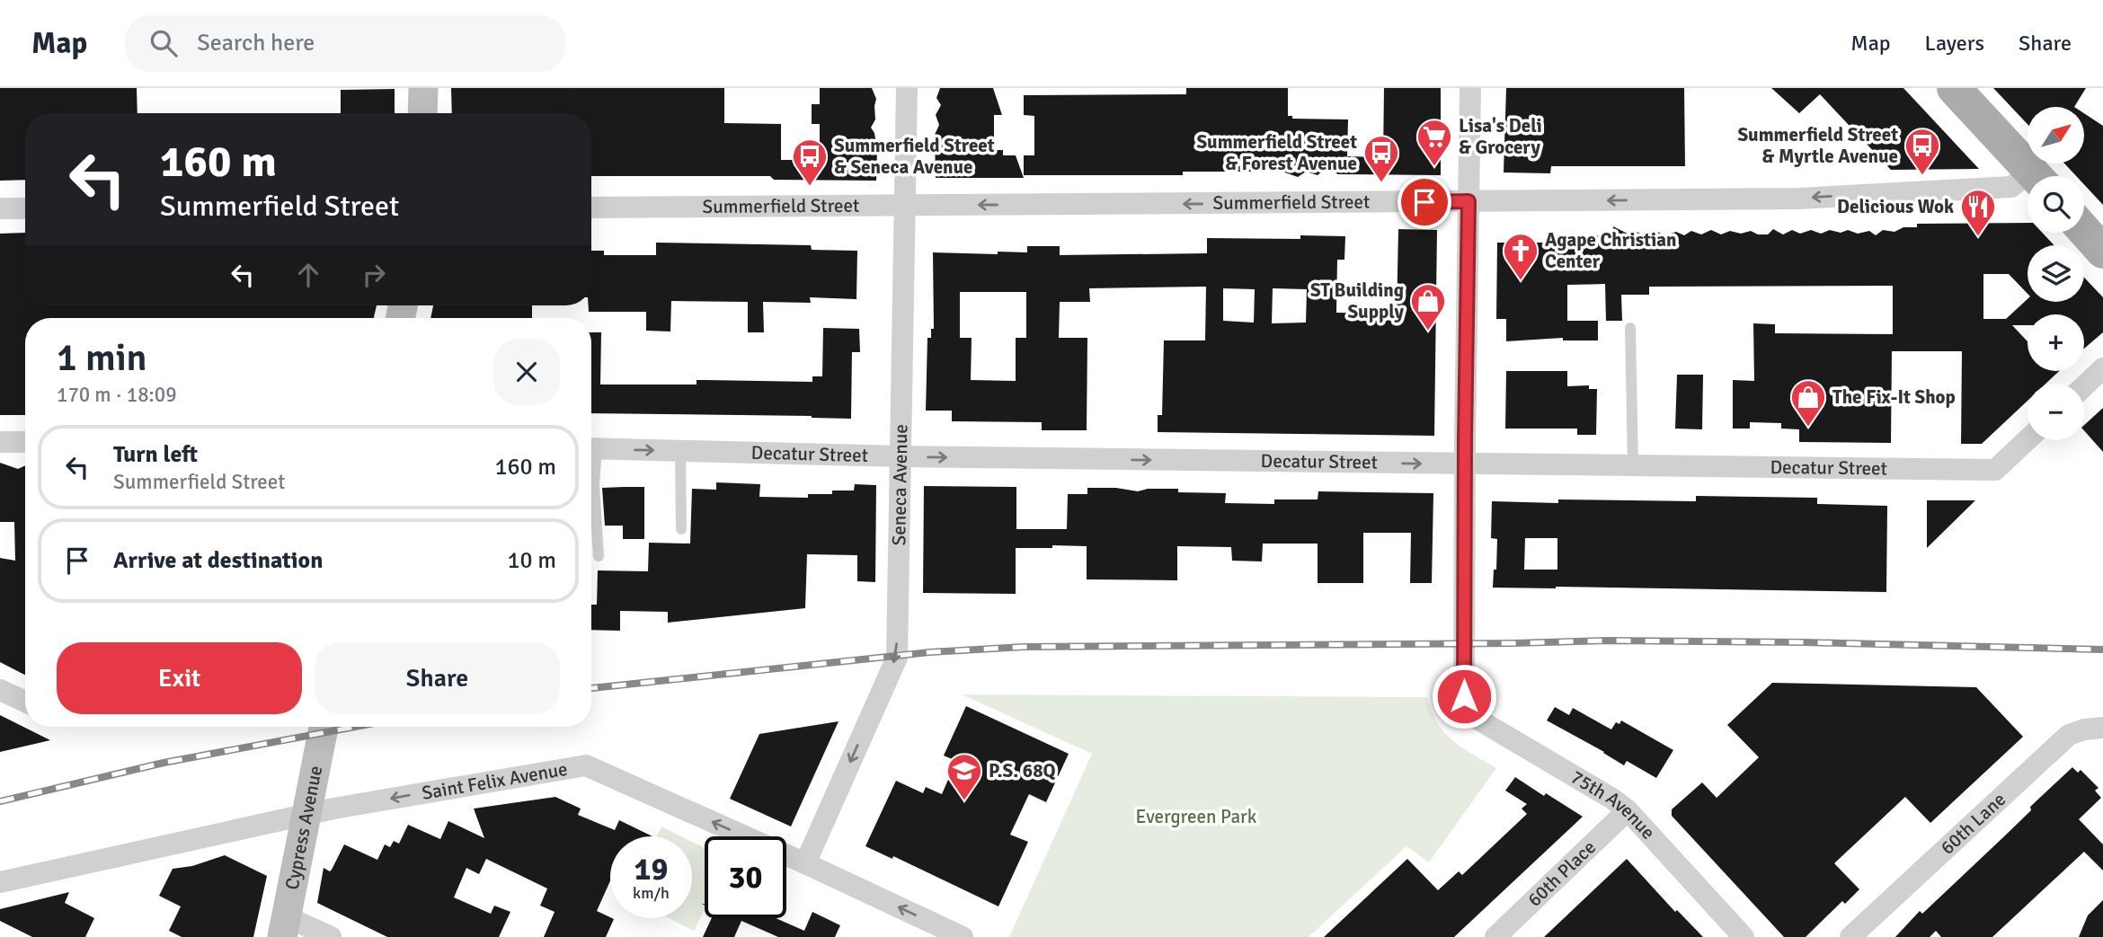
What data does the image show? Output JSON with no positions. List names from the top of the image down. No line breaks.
{"streets":{"main road":["Cypress Avenue"],"street":["Summerfield Street","Decatur Street","Seneca Avenue","Saint Felix Avenue","75th Avenue","60th Lane","60th Place"]},"crossings":[["Summerfield Street","Seneca Avenue"],["Decatur Street","Seneca Avenue"],["Decatur Street","75th Avenue"],["Seneca Avenue","Saint Felix Avenue"],["Saint Felix Avenue","Cypress Avenue"],["75th Avenue","60th Place"]],"one_way":["Summerfield Street","Decatur Street","Seneca Avenue","Saint Felix Avenue"],"parks":["Evergreen Park"],"places":{"supermarket":["Lisa's Deli & Grocery"],"bus stop":["Summerfield Street & Myrtle Avenue","Summerfield Street & Forest Avenue","Summerfield Street & Seneca Avenue"],"restaurant":["Delicious Wok"],"church":["Agape Christian Center"],"shop":["ST Building Supply","The Fix-It Shop"],"school or university":["P.S. 68Q"]},"north":"top right","page":{"header":"Map","search":"Search here","nav":["Map","Layers","Share"],"map_buttons":["+","−"],"turn":["160 m","Summerfield Street"],"heading":["1 min","170 m · 18:09"],"list":[{"name":"Turn left","note":"Summerfield Street","value":"160 m"},{"name":"Arrive at destination","value":"10 m"}],"buttons":["Exit","Share"],"speed":"19 km/h","limit":"30"}}
